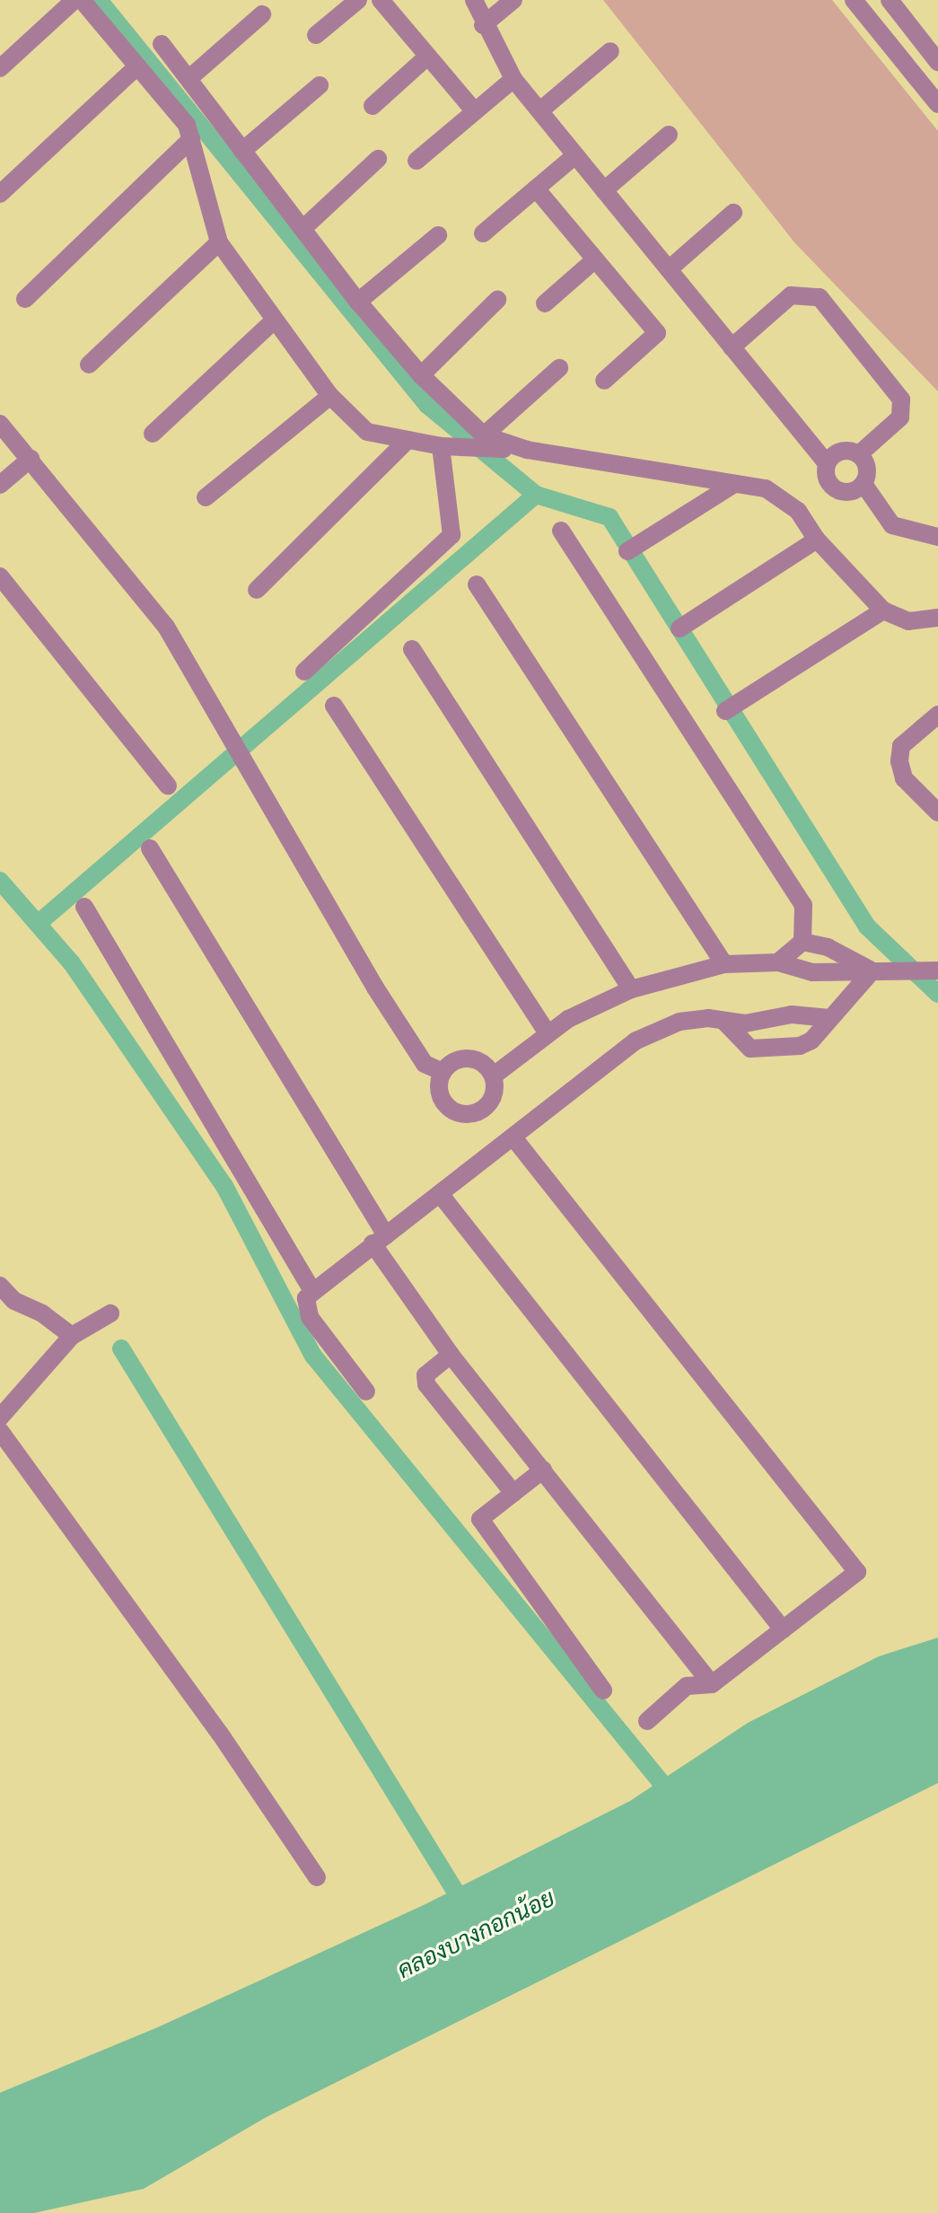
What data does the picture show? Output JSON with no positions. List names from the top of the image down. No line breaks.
{"water":["คลองบางกอกน้อย"]}
